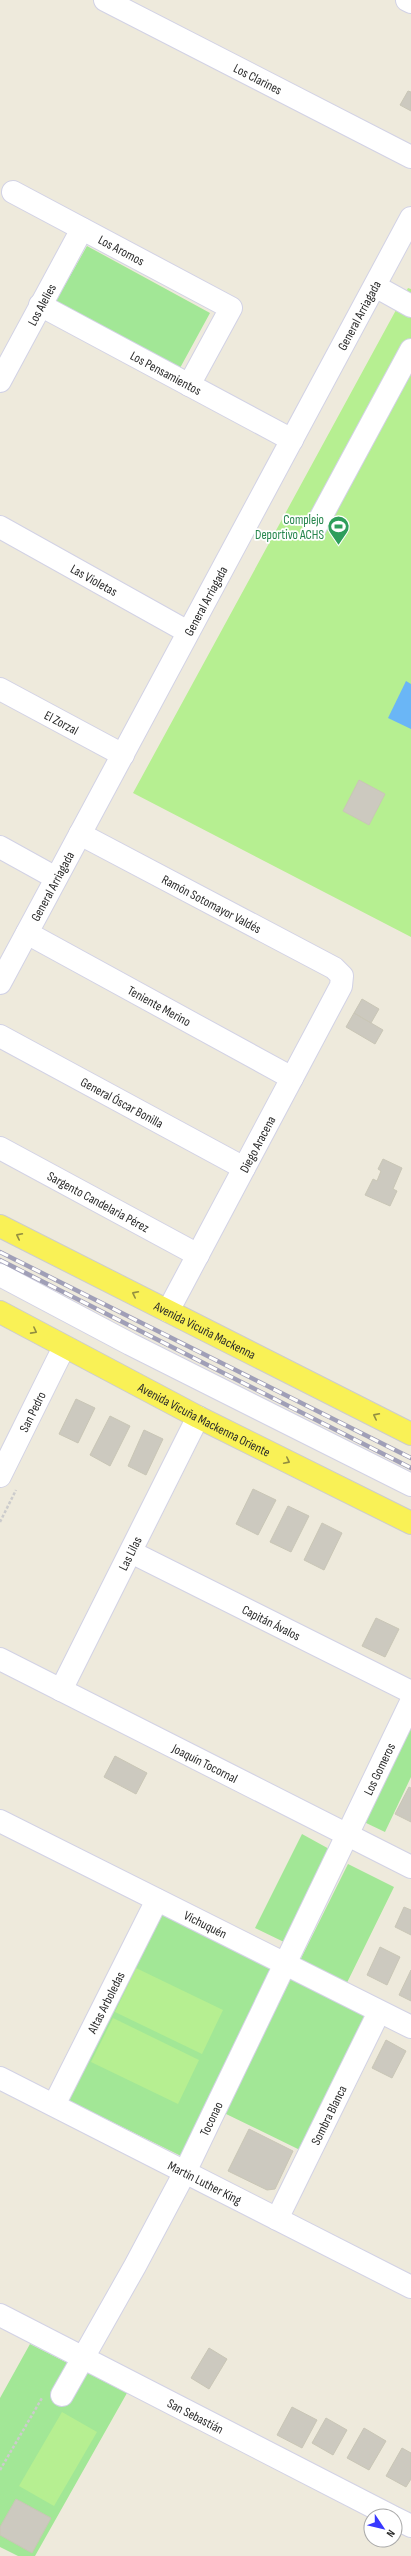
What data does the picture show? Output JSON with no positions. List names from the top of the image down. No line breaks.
{"streets":{"main road":["Avenida Vicuña Mackenna","Avenida Vicuña Mackenna Oriente"],"street":["Los Clarines","Los Aromos","Los Alelies","General Arriagada","Los Pensamientos","Las Violetas","El Zorzal","Ramón Sotomayor Valdés","Teniente Merino","General Óscar Bonilla","Diego Aracena","Sargento Candelaria Pérez","San Pedro","Las Lilas","Capitán Ávalos","Joaquín Tocornal","Los Gomeros","Vichuquén","Altas Arboledas","Sombra Blanca","Toconao","Martin Luther King","San Sebastián"]},"crossings":[["Los Aromos","Los Alelies"],["Los Aromos","Los Pensamientos"],["Los Alelies","Los Pensamientos"],["General Arriagada","Los Pensamientos"],["General Arriagada","Las Violetas"],["General Arriagada","El Zorzal"],["General Arriagada","Ramón Sotomayor Valdés"],["General Arriagada","Teniente Merino"],["Ramón Sotomayor Valdés","Diego Aracena"],["Teniente Merino","Diego Aracena"],["General Óscar Bonilla","Diego Aracena"],["Diego Aracena","Sargento Candelaria Pérez"],["Diego Aracena","Avenida Vicuña Mackenna"],["San Pedro","Avenida Vicuña Mackenna Oriente"],["Avenida Vicuña Mackenna Oriente","Las Lilas"],["Las Lilas","Capitán Ávalos"],["Las Lilas","Joaquín Tocornal"],["Capitán Ávalos","Los Gomeros"],["Joaquín Tocornal","Los Gomeros"],["Joaquín Tocornal","Toconao"],["Los Gomeros","Toconao"],["Vichuquén","Altas Arboledas"],["Vichuquén","Sombra Blanca"],["Vichuquén","Toconao"],["Altas Arboledas","Martin Luther King"],["Sombra Blanca","Martin Luther King"],["Toconao","Martin Luther King"],["Toconao","San Sebastián"]],"one_way":["Avenida Vicuña Mackenna","Avenida Vicuña Mackenna Oriente"],"places":{"sports":["Complejo Deportivo ACHS"]},"north":"bottom right"}
